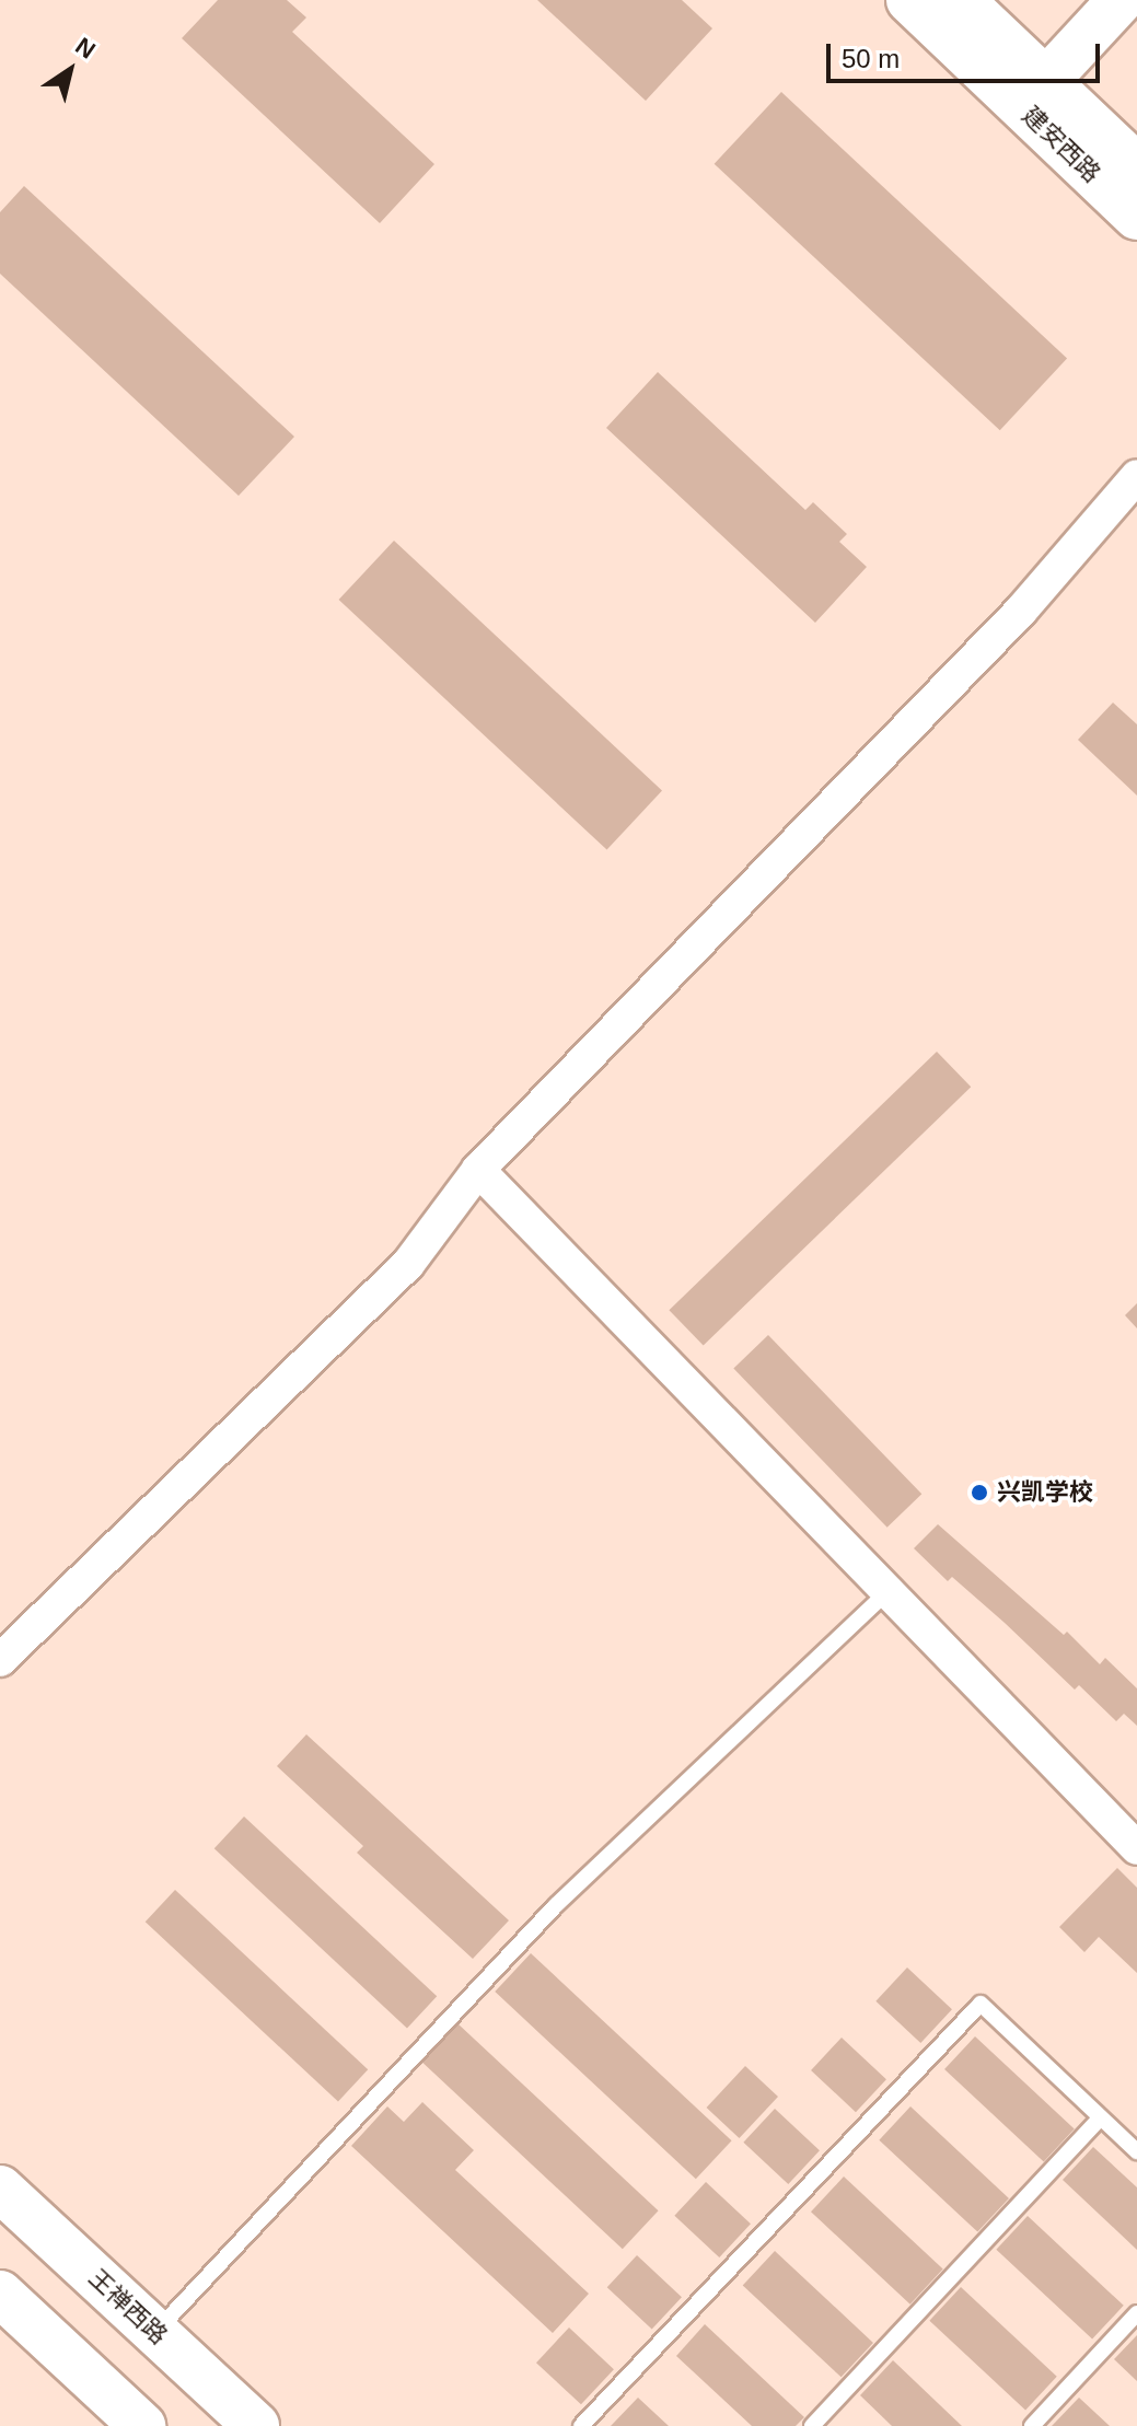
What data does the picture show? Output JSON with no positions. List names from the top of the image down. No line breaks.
{"streets":{"main road":["建安西路","王禅西路"]},"places":["兴凯学校"],"scale_bar":"50 m","north":"top right"}
